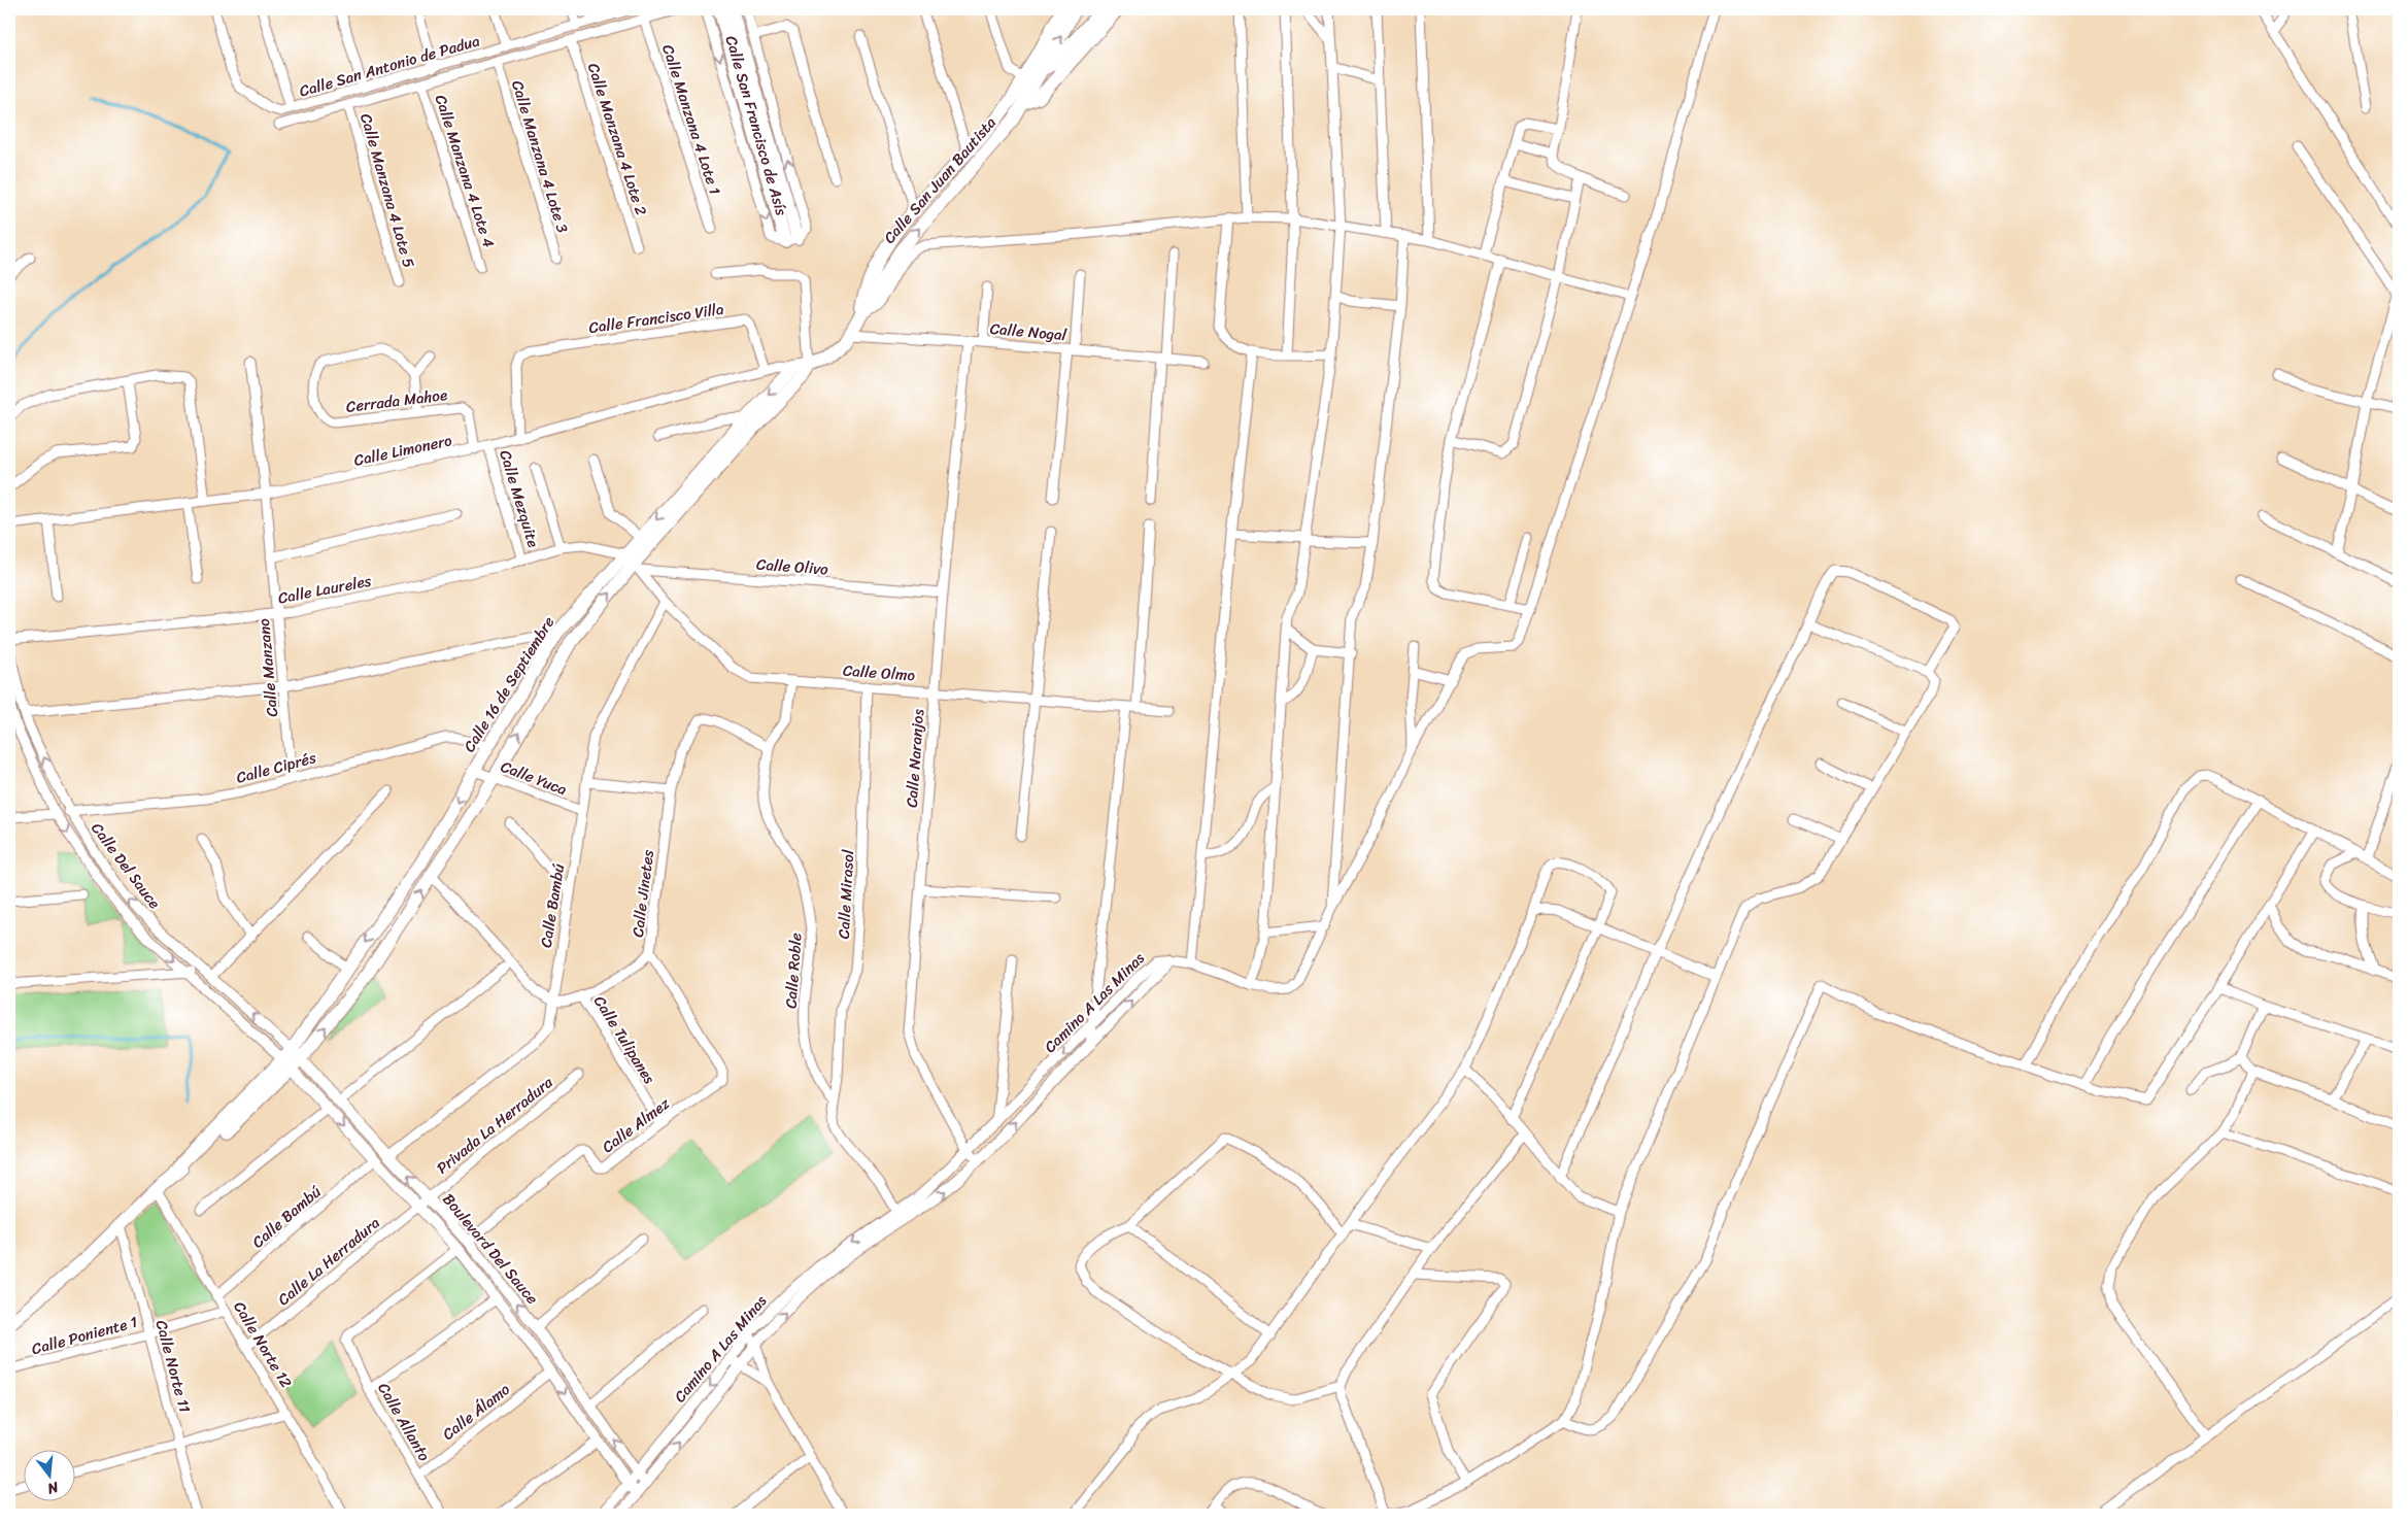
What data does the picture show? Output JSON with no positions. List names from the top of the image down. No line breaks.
{"streets":{"main road":["Calle San Francisco de Asís","Calle San Juan Bautista","Calle 16 de Septiembre"],"street":["Calle San Antonio de Padua","Calle Manzana 4 Lote 1","Calle Manzana 4 Lote 2","Calle Manzana 4 Lote 3","Calle Manzana 4 Lote 4","Calle Manzana 4 Lote 5","Calle Francisco Villa","Calle Nogal","Cerrada Mahoe","Calle Limonero","Calle Mezquite","Calle Olivo","Calle Laureles","Calle Manzano","Calle Olmo","Calle Naranjos","Calle Ciprés","Calle Yuca","Calle Del Sauce","Calle Jinetes","Calle Mirasol","Calle Bambú","Calle Roble","Camino A Las Minas","Calle Tulipanes","Privada La Herradura","Calle Almez","Boulevard Del Sauce","Calle La Herradura","Calle Poniente 1","Calle Norte 12","Calle Norte 11","Calle Álamo","Calle Allanto"]},"crossings":[["Calle San Antonio de Padua","Calle Manzana 4 Lote 1"],["Calle San Antonio de Padua","Calle Manzana 4 Lote 2"],["Calle San Antonio de Padua","Calle Manzana 4 Lote 3"],["Calle San Antonio de Padua","Calle Manzana 4 Lote 4"],["Calle San Antonio de Padua","Calle Manzana 4 Lote 5"],["Calle San Juan Bautista","Calle 16 de Septiembre"],["Calle Francisco Villa","Calle Limonero"],["Calle Nogal","Calle 16 de Septiembre"],["Calle Nogal","Calle Naranjos"],["Cerrada Mahoe","Calle Limonero"],["Calle Limonero","Calle Mezquite"],["Calle Limonero","Calle Manzano"],["Calle Limonero","Calle 16 de Septiembre"],["Calle Mezquite","Calle Laureles"],["Calle Olivo","Calle Laureles"],["Calle Olivo","Calle Olmo"],["Calle Olivo","Calle 16 de Septiembre"],["Calle Olivo","Calle Naranjos"],["Calle Laureles","Calle Manzano"],["Calle Laureles","Calle Olmo"],["Calle Laureles","Calle 16 de Septiembre"],["Calle Manzano","Calle Ciprés"],["Calle Olmo","Calle 16 de Septiembre"],["Calle Olmo","Calle Naranjos"],["Calle Olmo","Calle Mirasol"],["Calle Olmo","Calle Bambú"],["Calle Olmo","Calle Roble"],["Calle 16 de Septiembre","Calle Ciprés"],["Calle 16 de Septiembre","Calle Yuca"],["Calle 16 de Septiembre","Calle Del Sauce"],["Calle 16 de Septiembre","Boulevard Del Sauce"],["Calle Naranjos","Camino A Las Minas"],["Calle Ciprés","Calle Del Sauce"],["Calle Yuca","Calle Bambú"],["Calle Del Sauce","Boulevard Del Sauce"],["Calle Jinetes","Calle Roble"],["Calle Jinetes","Calle Almez"],["Calle Mirasol","Calle Roble"],["Calle Bambú","Boulevard Del Sauce"],["Calle Bambú","Calle Norte 12"],["Calle Roble","Camino A Las Minas"],["Camino A Las Minas","Boulevard Del Sauce"],["Calle Tulipanes","Calle Almez"],["Privada La Herradura","Boulevard Del Sauce"],["Privada La Herradura","Calle La Herradura"],["Calle Almez","Boulevard Del Sauce"],["Boulevard Del Sauce","Calle La Herradura"],["Boulevard Del Sauce","Calle Álamo"],["Boulevard Del Sauce","Calle Allanto"],["Calle La Herradura","Calle Norte 12"],["Calle Poniente 1","Calle Norte 12"],["Calle Poniente 1","Calle Norte 11"],["Calle Álamo","Calle Allanto"]],"north":"bottom"}
